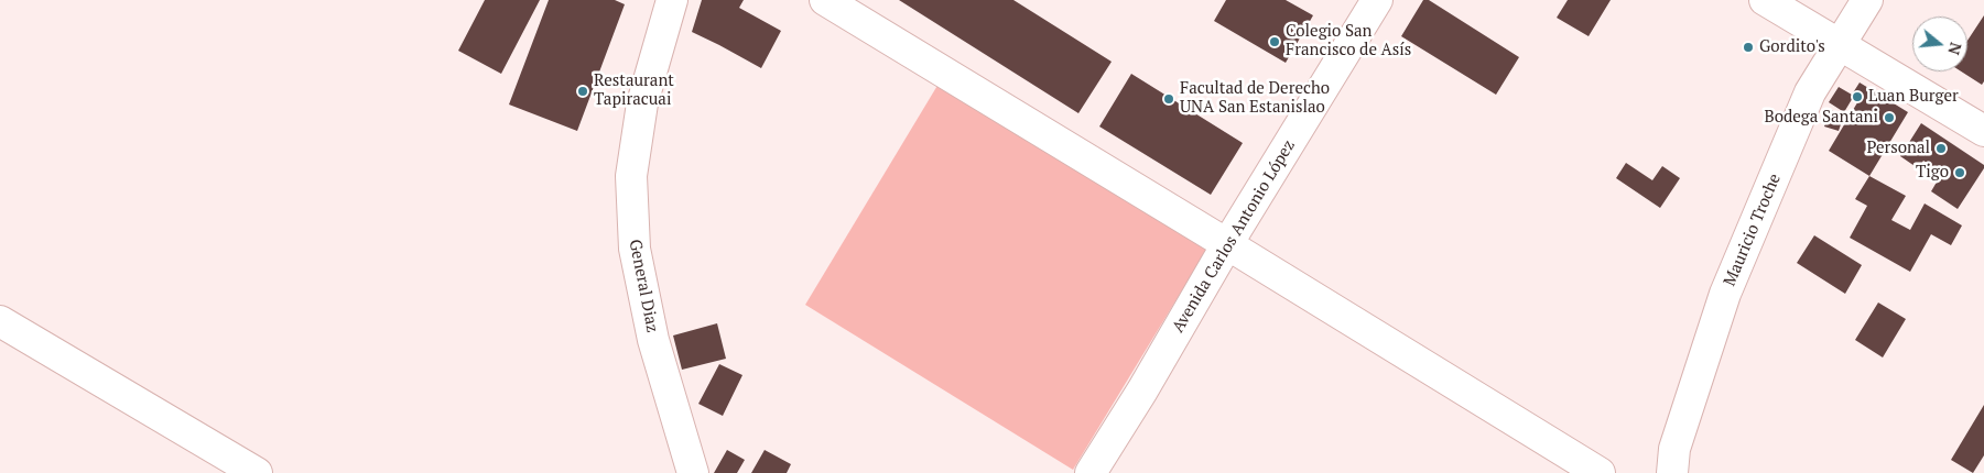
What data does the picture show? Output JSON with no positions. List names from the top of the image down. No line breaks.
{"streets":{"street":["Mauricio Troche","Avenida Carlos Antonio López","General Diaz"]},"places":["Colegio San Francisco de Asís","Gordito's","Restaurant Tapiracuai","Luan Burger","Facultad de Derecho UNA San Estanislao","Bodega Santani","Personal","Tigo"],"north":"right"}
